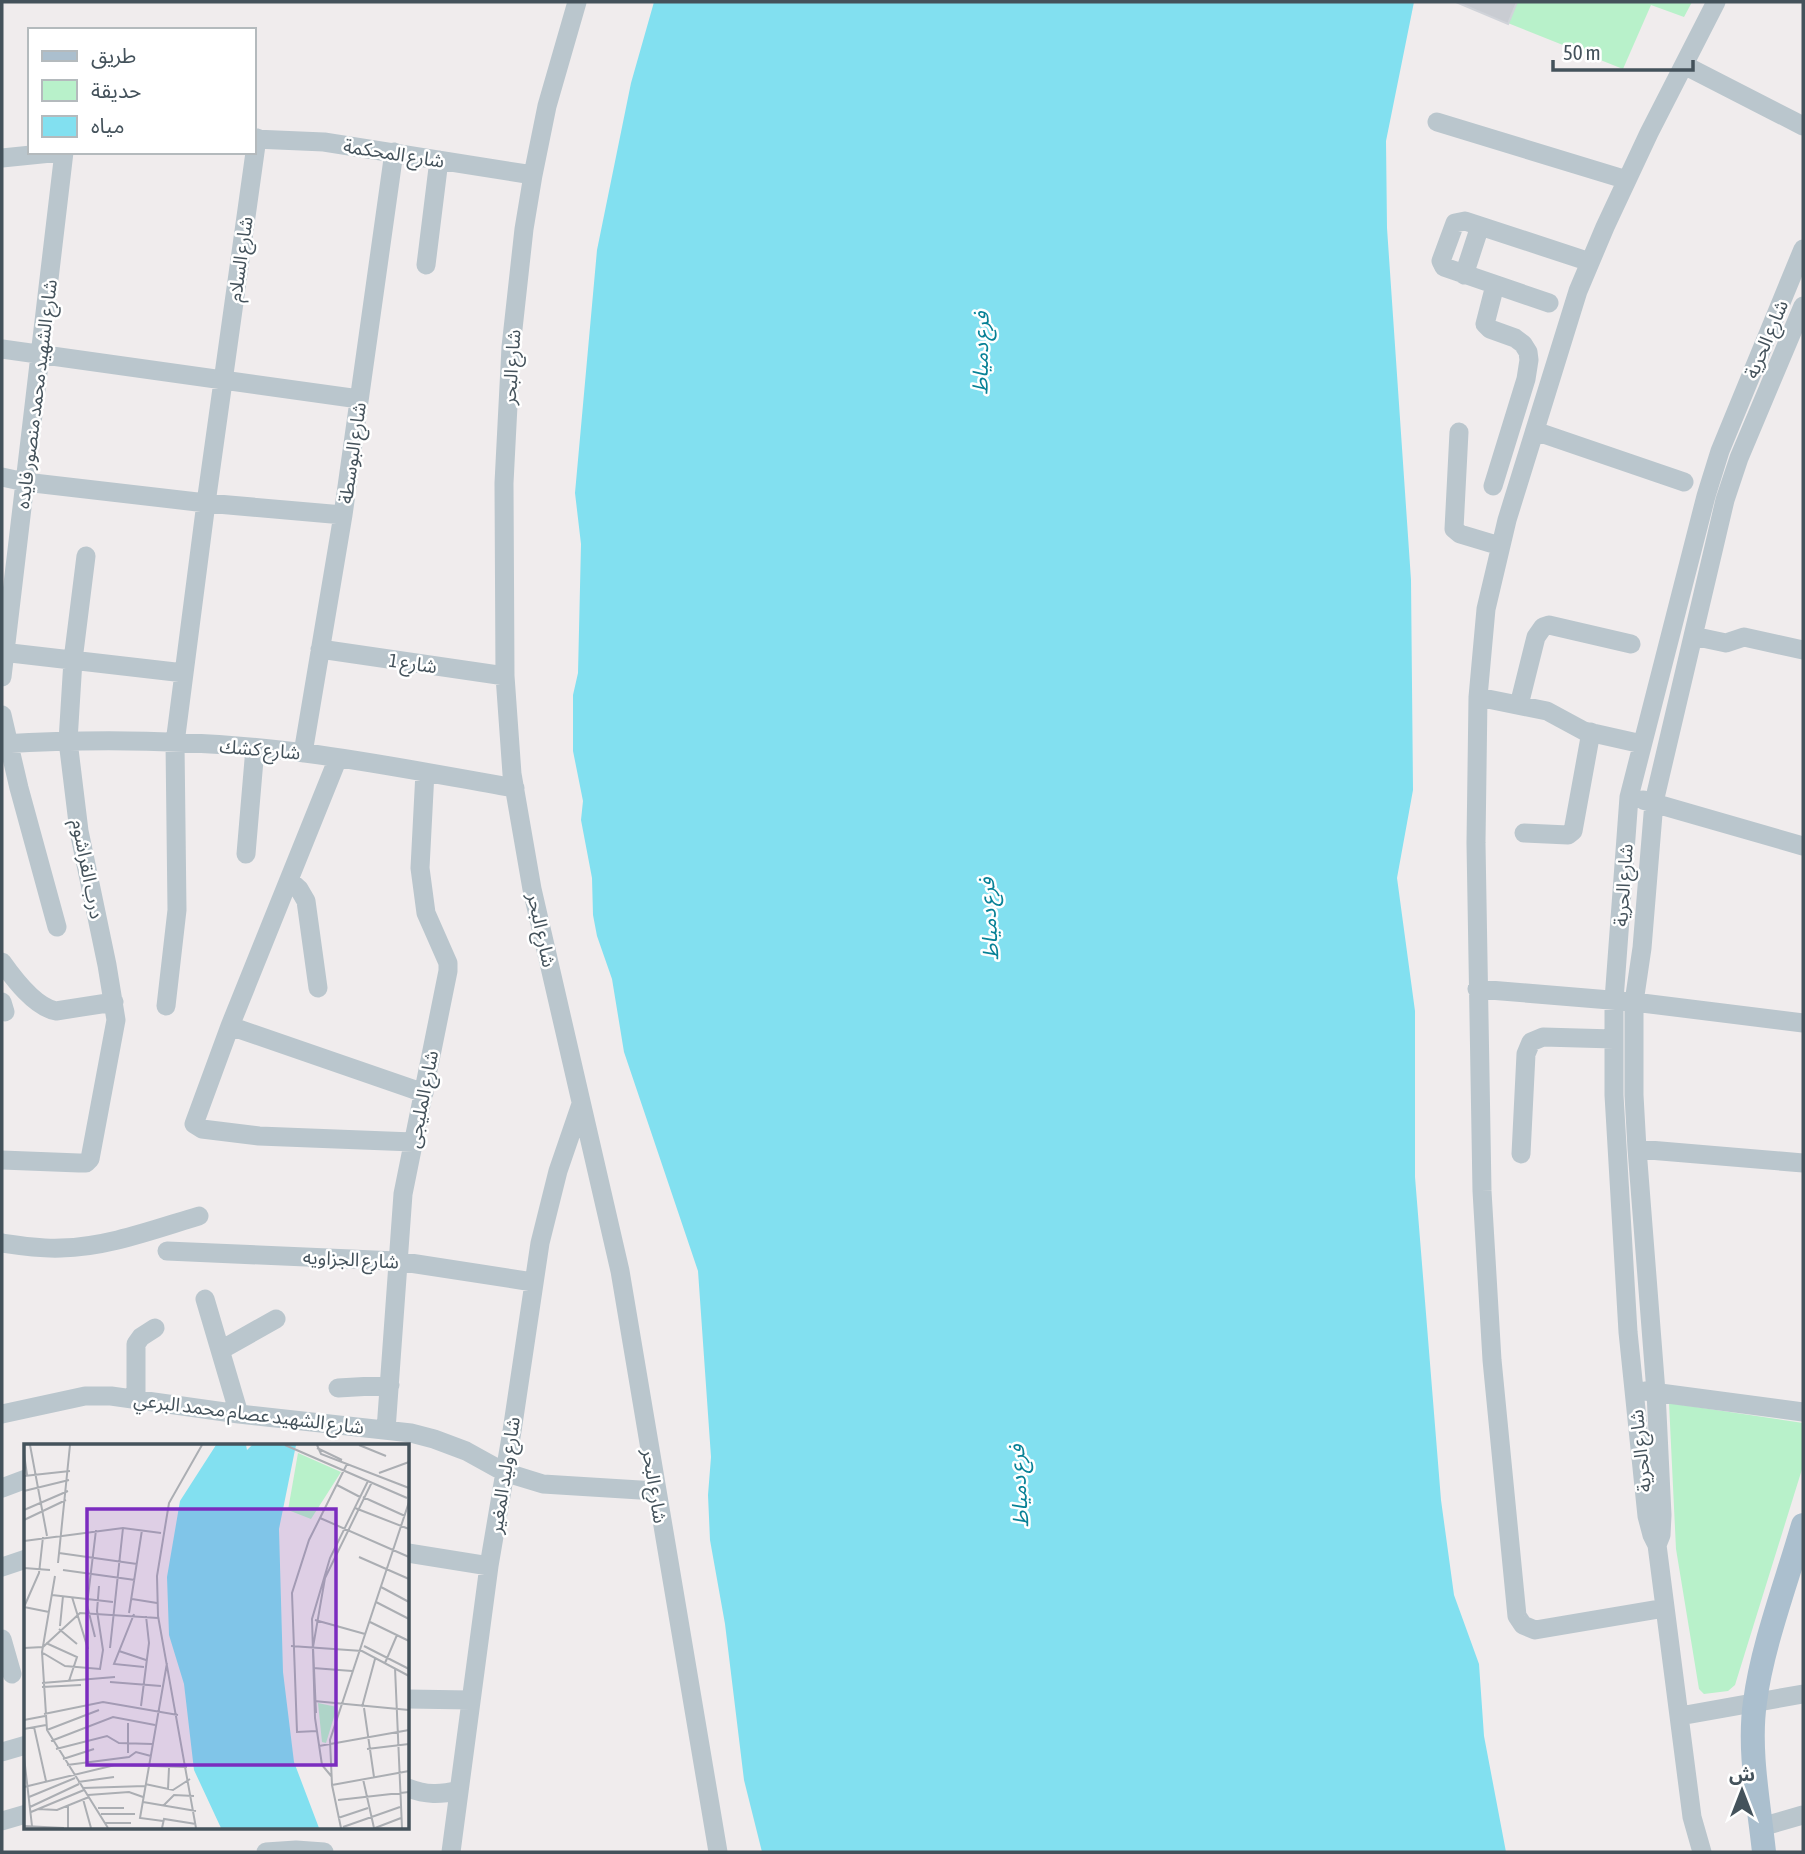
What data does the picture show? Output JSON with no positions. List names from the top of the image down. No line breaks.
{"streets":{"street":["شارع المحكمة","شارع السلام","شارع الحرية","شارع البحر","شارع الشهيد محمد منصور فايده","شارع البوسطة","شارع 1","شارع كشك","درب القراشوم","شارع المليجى","شارع الجزاويه","شارع الشهيد عصام محمد البرعي","شارع وليد المغير"]},"crossings":[["شارع المحكمة","شارع البحر"],["شارع المحكمة","شارع البوسطة"],["شارع السلام","شارع كشك"],["شارع البحر","شارع 1"],["شارع البحر","شارع كشك"],["شارع البحر","شارع الشهيد عصام محمد البرعي"],["شارع البحر","شارع وليد المغير"],["شارع البوسطة","شارع 1"],["شارع البوسطة","شارع كشك"],["شارع كشك","درب القراشوم"],["شارع كشك","شارع المليجى"],["شارع المليجى","شارع الجزاويه"],["شارع المليجى","شارع الشهيد عصام محمد البرعي"],["شارع الجزاويه","شارع وليد المغير"],["شارع الشهيد عصام محمد البرعي","شارع وليد المغير"]],"water":["فرع دمياط"],"legend":["طريق","حديقة","مياه"],"scale_bar":"50 m","north":"top"}
